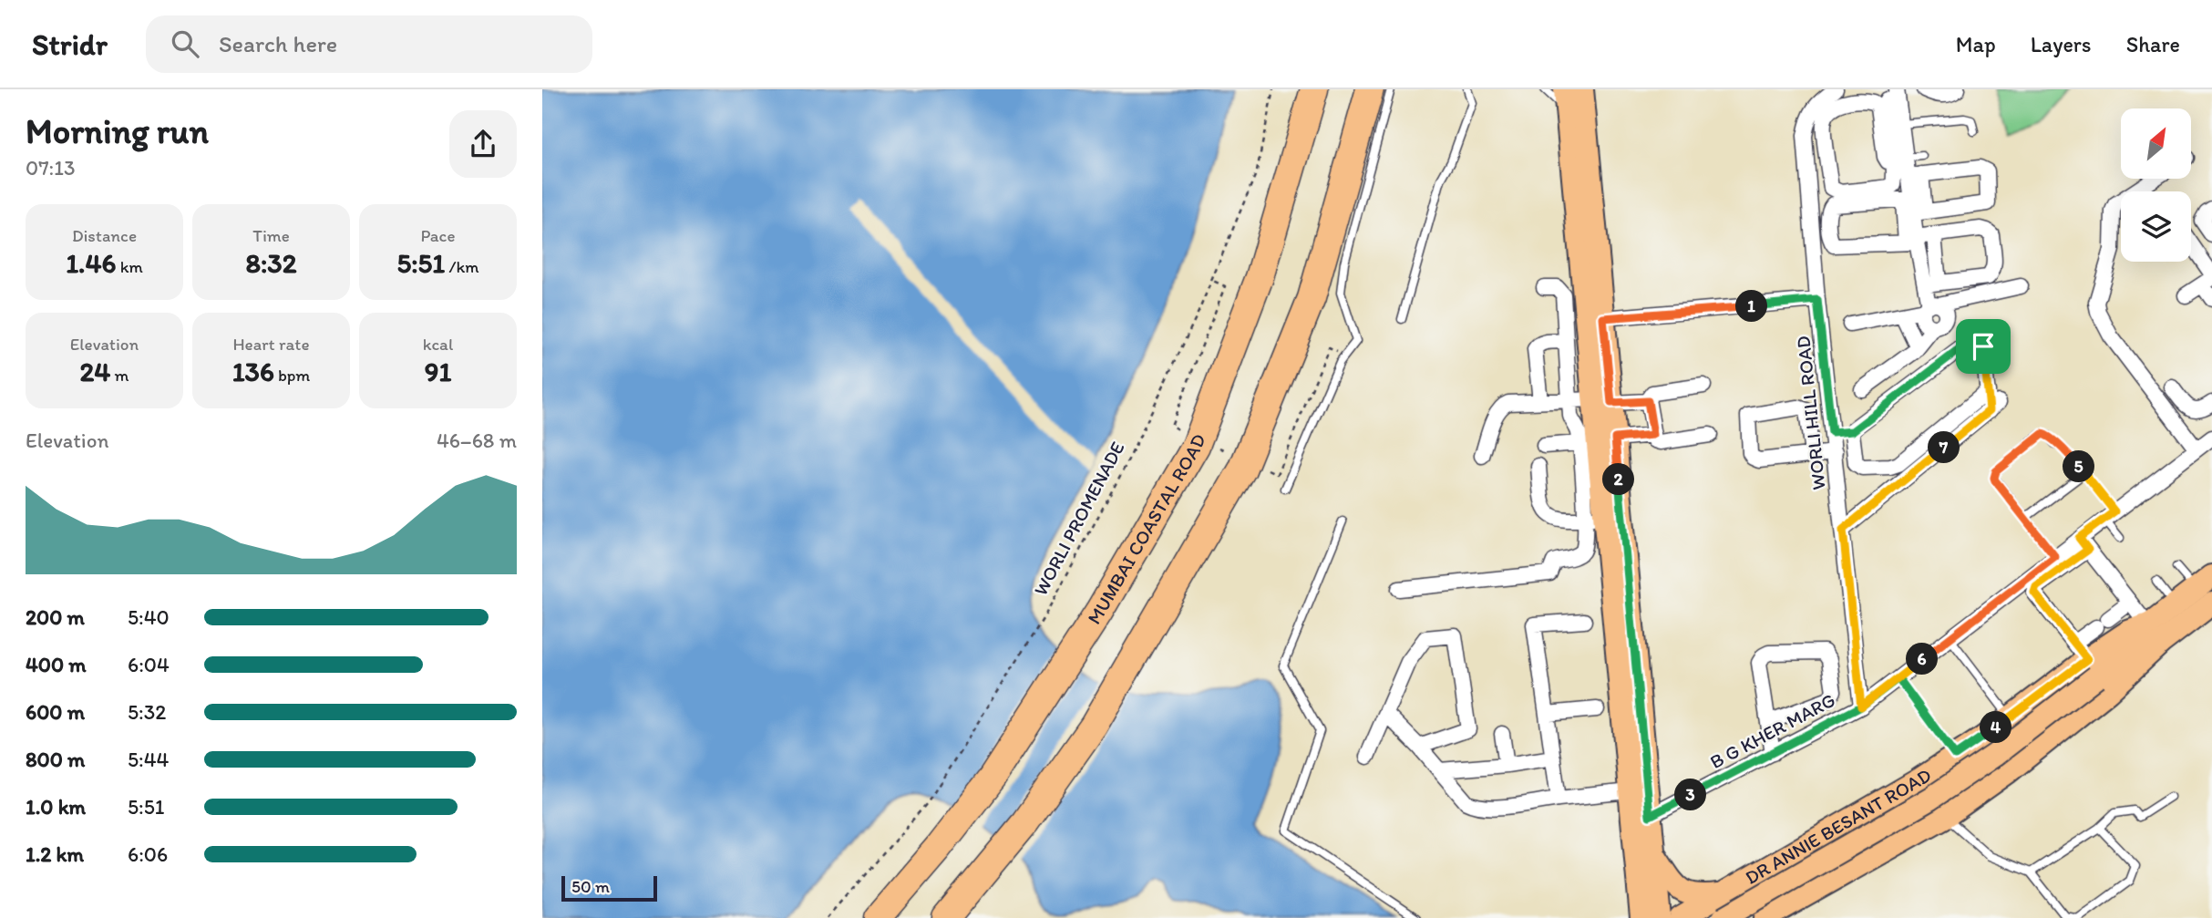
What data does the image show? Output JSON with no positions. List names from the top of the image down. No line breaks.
{"streets":{"highway":["MUMBAI COASTAL ROAD"],"main road":["DR ANNIE BESANT ROAD"],"street":["WORLI HILL ROAD","B G KHER MARG"],"path":["WORLI PROMENADE"]},"crossings":[["WORLI HILL ROAD","B G KHER MARG"]],"scale_bar":"50 m","north":"top right","page":{"header":"Stridr","search":"Search here","nav":["Map","Layers","Share"],"heading":["Morning run","07:13"],"stats":[["Distance","1.46 km"],["Time","8:32"],["Pace","5:51 /km"],["Elevation","24 m"],["Heart rate","136 bpm"],["kcal","91"]],"pins":["1","7","5","2","6","4","3"],"chart":["Elevation","46–68 m"],"list":[{"name":"200 m","note":"5:40"},{"name":"400 m","note":"6:04"},{"name":"600 m","note":"5:32"},{"name":"800 m","note":"5:44"},{"name":"1.0 km","note":"5:51"},{"name":"1.2 km","note":"6:06"}],"scale":"50 m"}}
